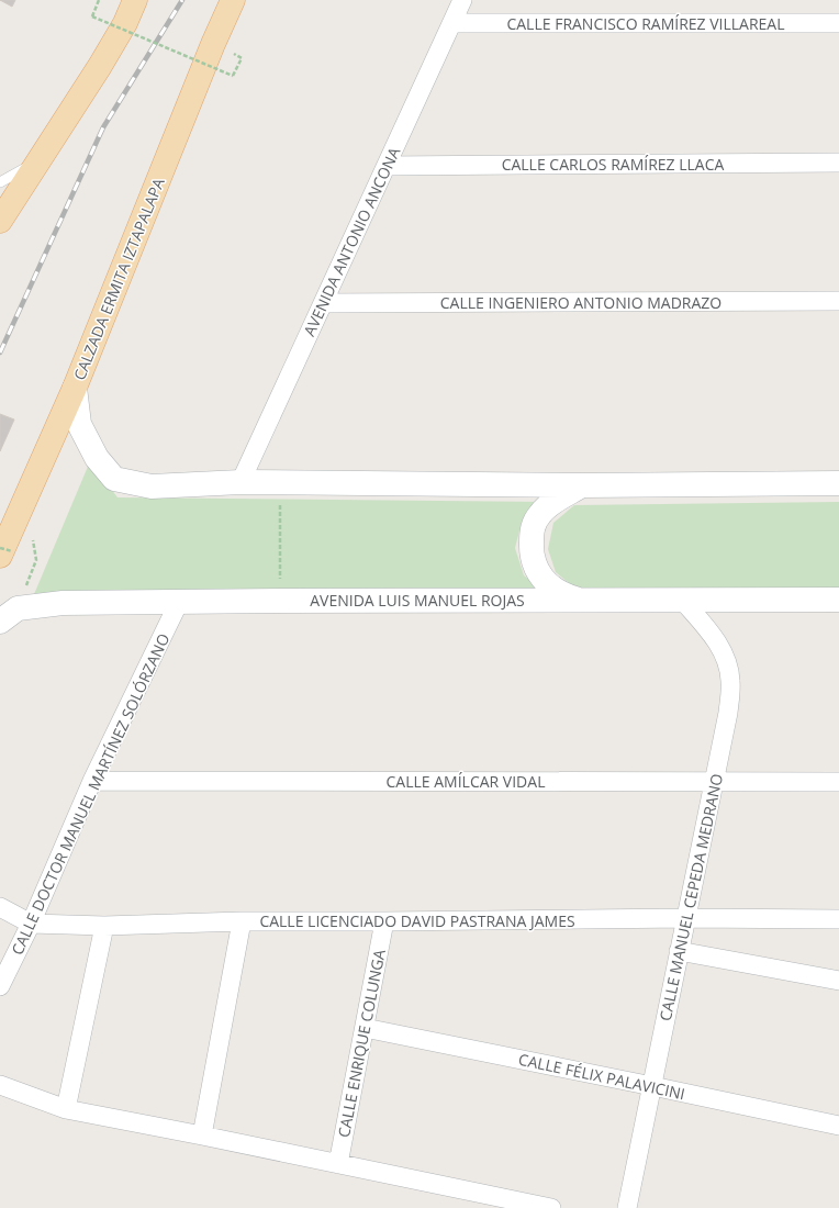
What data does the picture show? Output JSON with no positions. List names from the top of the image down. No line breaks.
{"streets":{"main road":["CALZADA ERMITA IZTAPALAPA"],"street":["CALLE FRANCISCO RAMÍREZ VILLAREAL","CALLE CARLOS RAMÍREZ LLACA","AVENIDA ANTONIO ANCONA","CALLE INGENIERO ANTONIO MADRAZO","AVENIDA LUIS MANUEL ROJAS","CALLE AMÍLCAR VIDAL","CALLE DOCTOR MANUEL MARTÍNEZ SOLÓRZANO","CALLE MANUEL CEPEDA MEDRANO","CALLE LICENCIADO DAVID PASTRANA JAMES","CALLE ENRIQUE COLUNGA","CALLE FÉLIX PALAVICINI"]},"crossings":[["CALLE FRANCISCO RAMÍREZ VILLAREAL","AVENIDA ANTONIO ANCONA"],["CALLE CARLOS RAMÍREZ LLACA","AVENIDA ANTONIO ANCONA"],["AVENIDA ANTONIO ANCONA","CALLE INGENIERO ANTONIO MADRAZO"],["AVENIDA LUIS MANUEL ROJAS","CALLE DOCTOR MANUEL MARTÍNEZ SOLÓRZANO"],["AVENIDA LUIS MANUEL ROJAS","CALLE MANUEL CEPEDA MEDRANO"],["CALLE AMÍLCAR VIDAL","CALLE DOCTOR MANUEL MARTÍNEZ SOLÓRZANO"],["CALLE AMÍLCAR VIDAL","CALLE MANUEL CEPEDA MEDRANO"],["CALLE DOCTOR MANUEL MARTÍNEZ SOLÓRZANO","CALLE LICENCIADO DAVID PASTRANA JAMES"],["CALLE MANUEL CEPEDA MEDRANO","CALLE LICENCIADO DAVID PASTRANA JAMES"],["CALLE MANUEL CEPEDA MEDRANO","CALLE FÉLIX PALAVICINI"],["CALLE LICENCIADO DAVID PASTRANA JAMES","CALLE ENRIQUE COLUNGA"],["CALLE ENRIQUE COLUNGA","CALLE FÉLIX PALAVICINI"]]}
